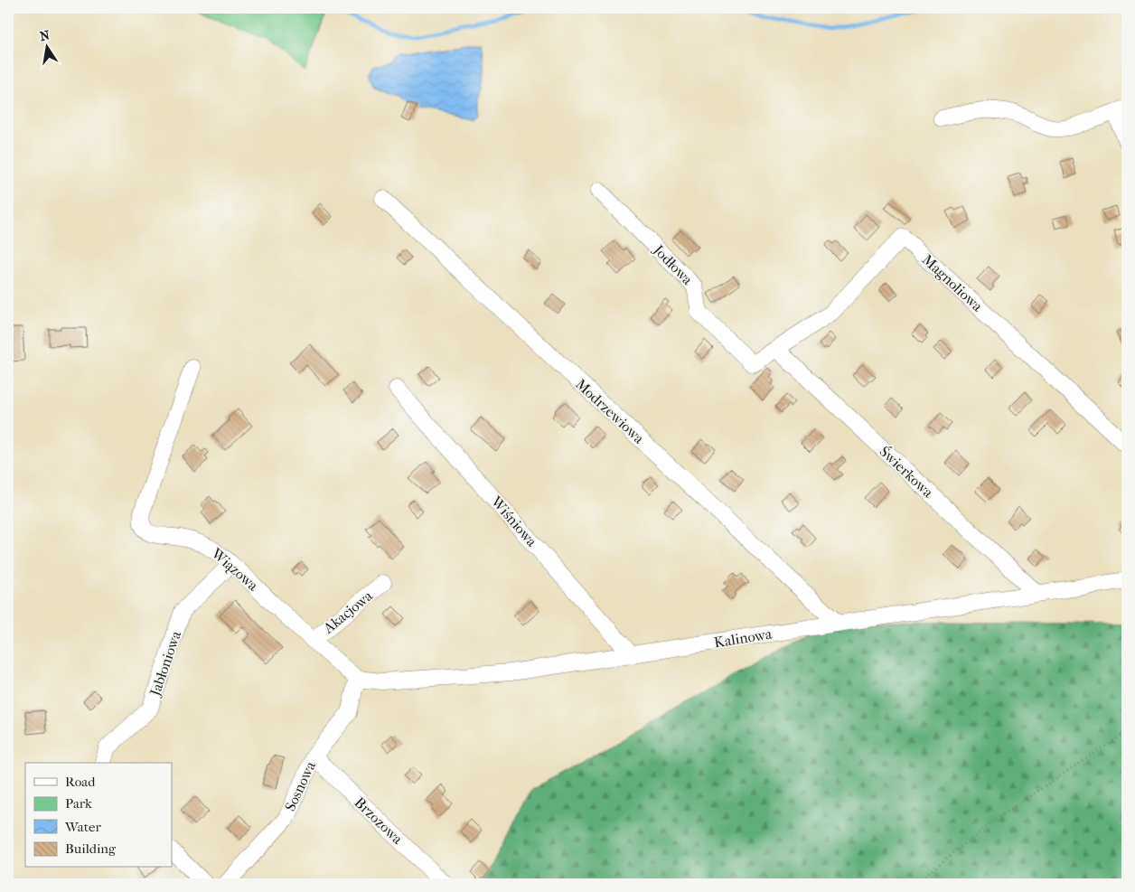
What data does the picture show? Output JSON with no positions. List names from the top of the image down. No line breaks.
{"streets":{"street":["Jodłowa","Magnoliowa","Modrzewiowa","Świerkowa","Wiśniowa","Wiązowa","Akacjowa","Kalinowa","Jabłoniowa","Sosnowa","Brzozowa"]},"crossings":[["Jodłowa","Magnoliowa"],["Jodłowa","Świerkowa"],["Magnoliowa","Świerkowa"],["Modrzewiowa","Kalinowa"],["Świerkowa","Kalinowa"],["Wiśniowa","Kalinowa"],["Wiązowa","Akacjowa"],["Wiązowa","Kalinowa"],["Wiązowa","Jabłoniowa"],["Wiązowa","Sosnowa"],["Kalinowa","Sosnowa"],["Sosnowa","Brzozowa"]],"legend":["Road","Park","Water","Building"],"north":"top"}
